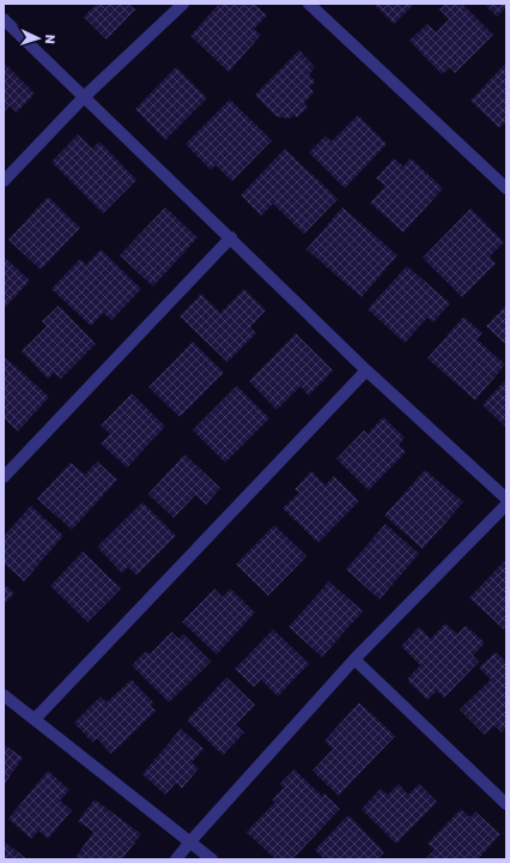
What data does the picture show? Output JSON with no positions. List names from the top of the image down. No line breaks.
{"north":"right"}
